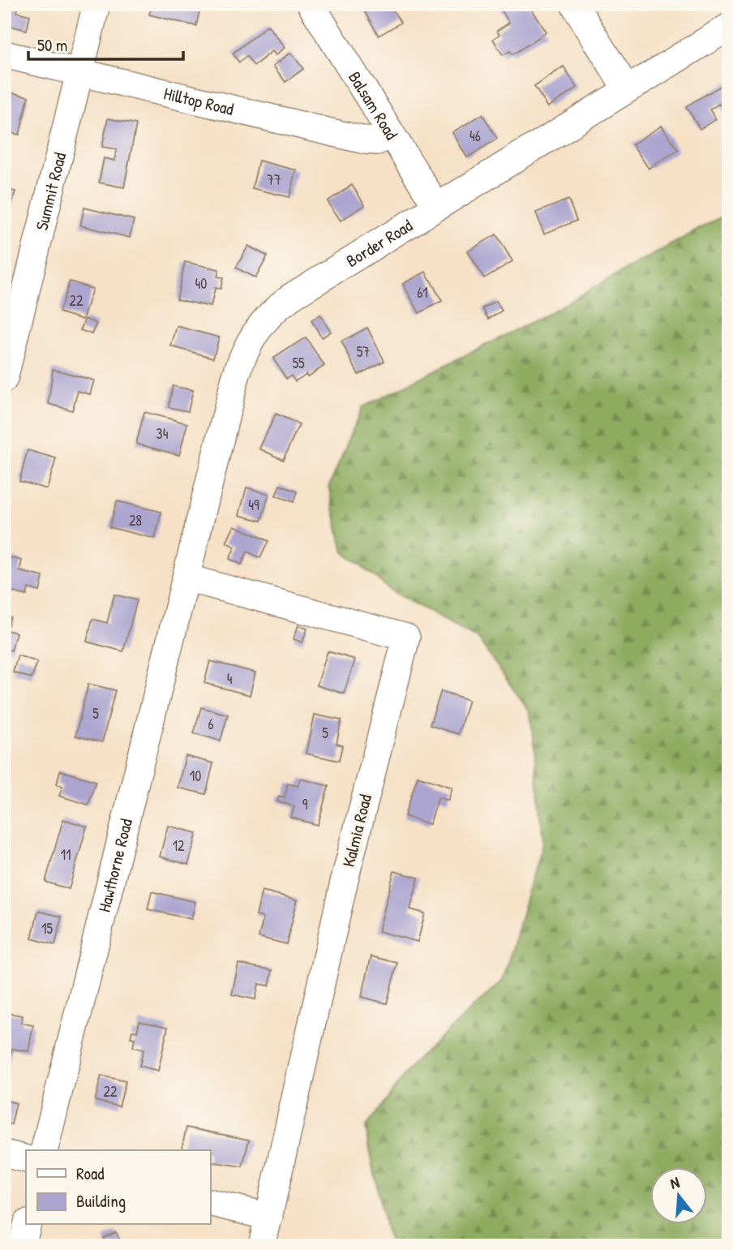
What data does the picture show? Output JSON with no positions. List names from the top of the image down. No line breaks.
{"streets":{"street":["Hilltop Road","Balsam Road","Summit Road","Border Road","Kalmia Road","Hawthorne Road"]},"crossings":[["Hilltop Road","Balsam Road"],["Hilltop Road","Summit Road"],["Balsam Road","Border Road"],["Border Road","Kalmia Road"],["Border Road","Hawthorne Road"],["Kalmia Road","Hawthorne Road"]],"house_numbers":["46","77","40","61","22","57","55","34","49","28","4","5","6","5","10","9","12","11","15","22"],"legend":["Road","Building"],"scale_bar":"50 m","north":"top"}
